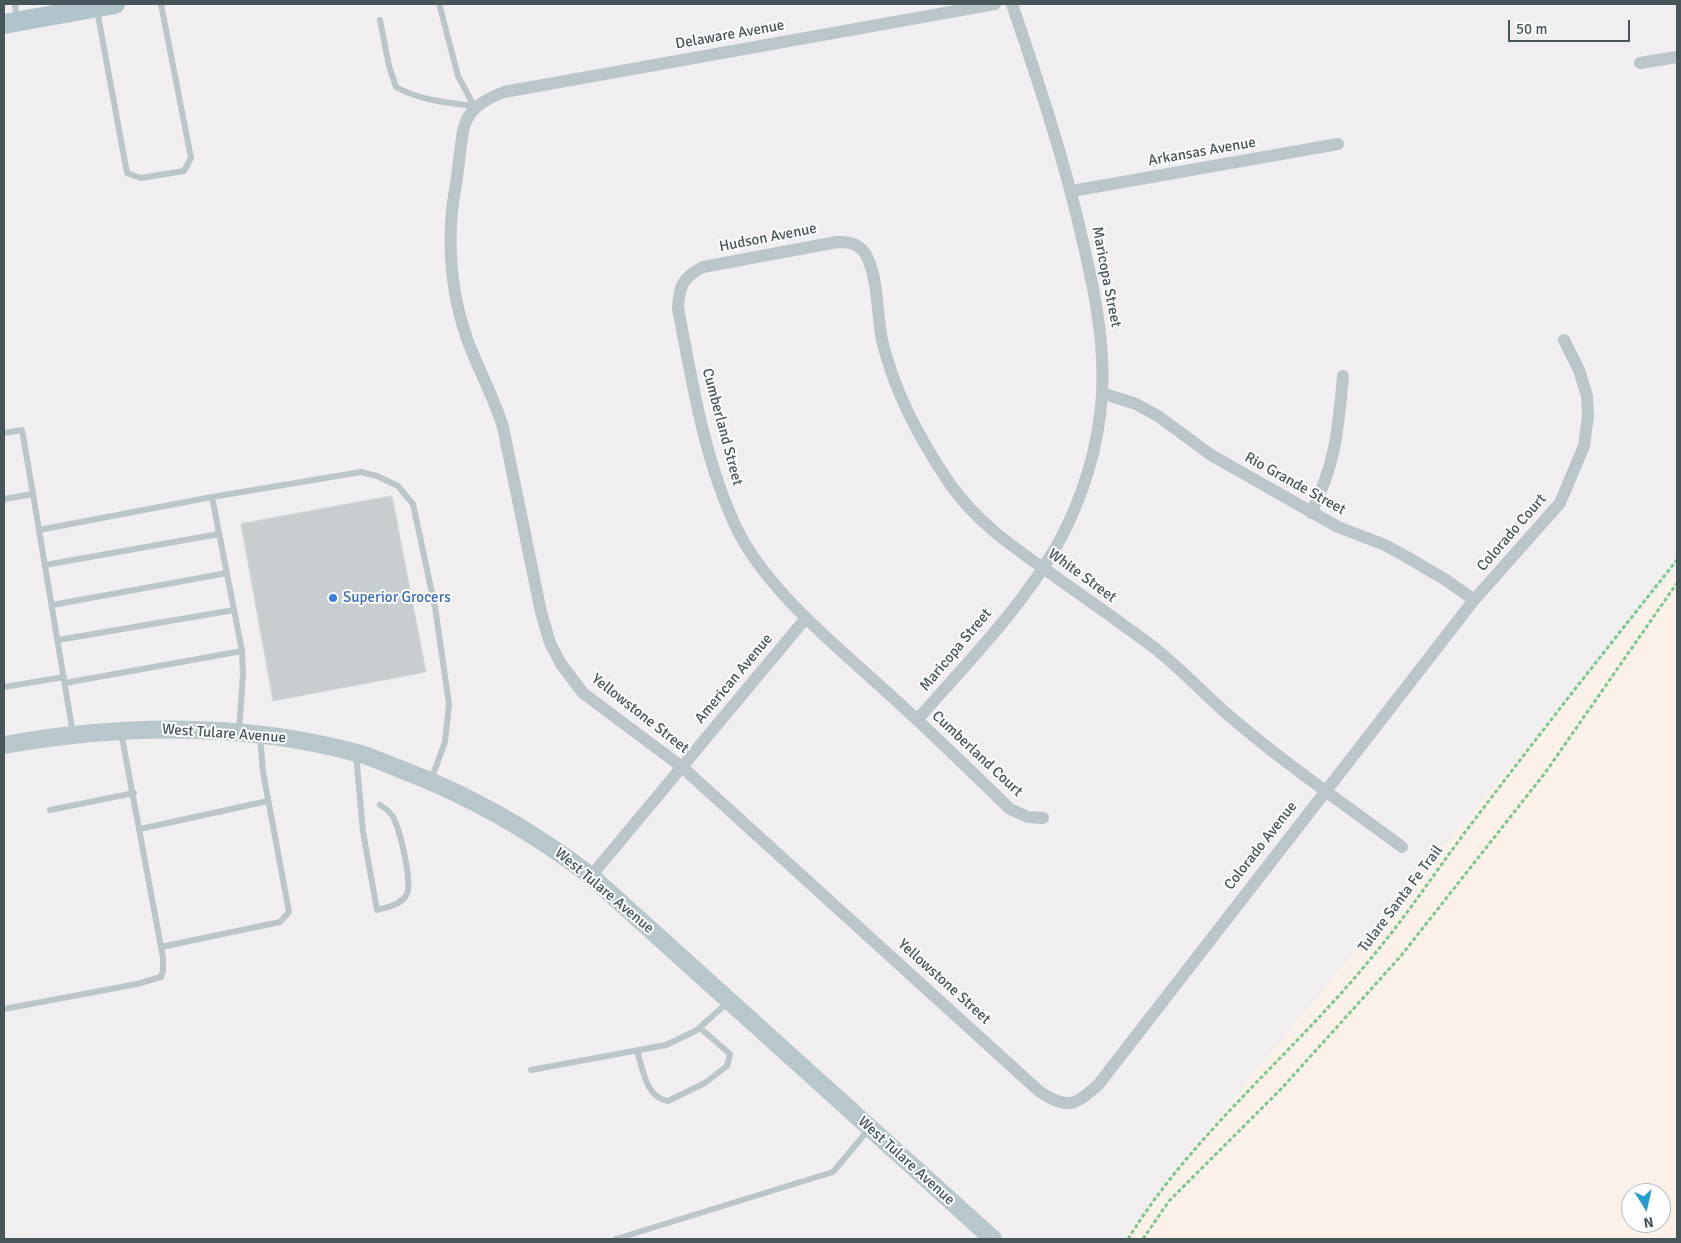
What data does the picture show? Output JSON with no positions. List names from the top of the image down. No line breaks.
{"streets":{"main road":["West Tulare Avenue"],"street":["Delaware Avenue","Arkansas Avenue","Hudson Avenue","Maricopa Street","Cumberland Street","Rio Grande Street","Colorado Court","White Street","American Avenue","Yellowstone Street","Cumberland Court","Colorado Avenue"],"path":["Tulare Santa Fe Trail"]},"crossings":[["Delaware Avenue","Yellowstone Street"],["Arkansas Avenue","Maricopa Street"],["Hudson Avenue","Cumberland Street"],["Hudson Avenue","White Street"],["Maricopa Street","Cumberland Street"],["Maricopa Street","Rio Grande Street"],["Maricopa Street","White Street"],["Maricopa Street","Cumberland Court"],["Cumberland Street","American Avenue"],["Cumberland Street","Cumberland Court"],["Rio Grande Street","Colorado Court"],["Rio Grande Street","Colorado Avenue"],["Colorado Court","Colorado Avenue"],["White Street","Colorado Avenue"],["American Avenue","Yellowstone Street"],["American Avenue","West Tulare Avenue"],["Yellowstone Street","Colorado Avenue"]],"places":["Superior Grocers"],"scale_bar":"50 m","north":"bottom"}
